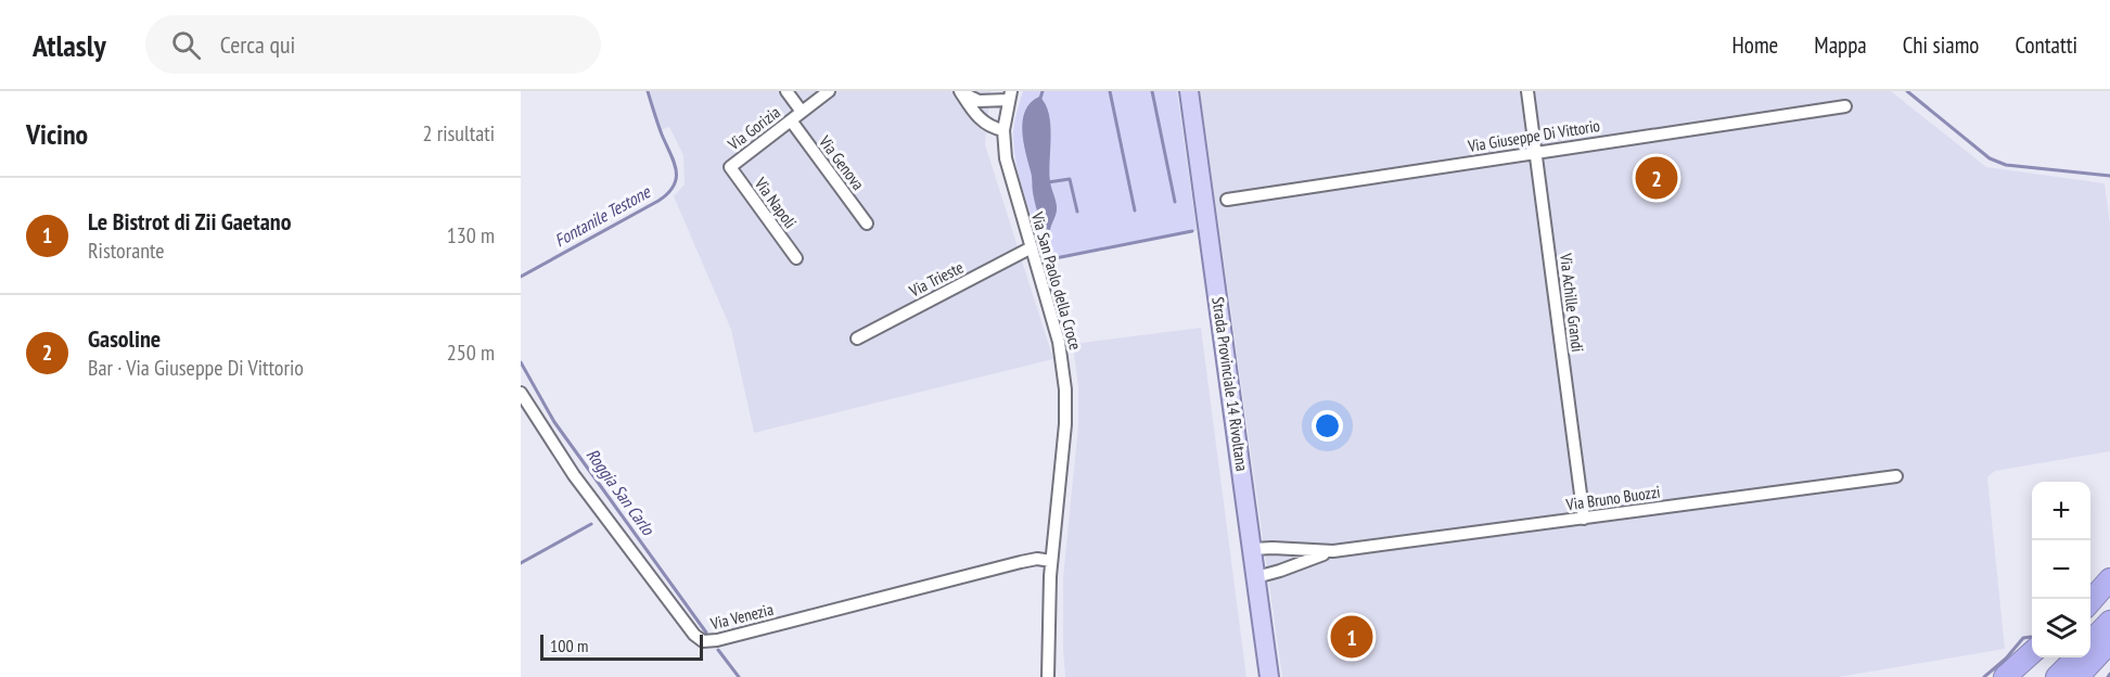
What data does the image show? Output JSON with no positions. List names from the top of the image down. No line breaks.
{"streets":{"main road":["Strada Provinciale 14 Rivoltana"],"street":["Via Gorizia","Via Giuseppe Di Vittorio","Via Genova","Via Napoli","Via Trieste","Via San Paolo della Croce","Via Achille Grandi","Via Bruno Buozzi","Via Venezia"]},"crossings":[["Via Gorizia","Via Genova"],["Via Gorizia","Via Napoli"],["Via Giuseppe Di Vittorio","Via Achille Grandi"],["Via Trieste","Via San Paolo della Croce"],["Via San Paolo della Croce","Via Venezia"],["Via Achille Grandi","Via Bruno Buozzi"],["Strada Provinciale 14 Rivoltana","Via Bruno Buozzi"]],"water":["Fontanile Testone","Roggia San Carlo"],"scale_bar":"100 m","page":{"header":"Atlasly","search":"Cerca qui","nav":["Home","Mappa","Chi siamo","Contatti"],"heading":["Vicino","2 risultati"],"pins":["2","1"],"list":[{"mark":"1","name":"Le Bistrot di Zii Gaetano","note":"Ristorante","value":"130 m"},{"mark":"2","name":"Gasoline","note":"Bar · Via Giuseppe Di Vittorio","value":"250 m"}],"map_buttons":["+","−"],"scale":"100 m"}}
